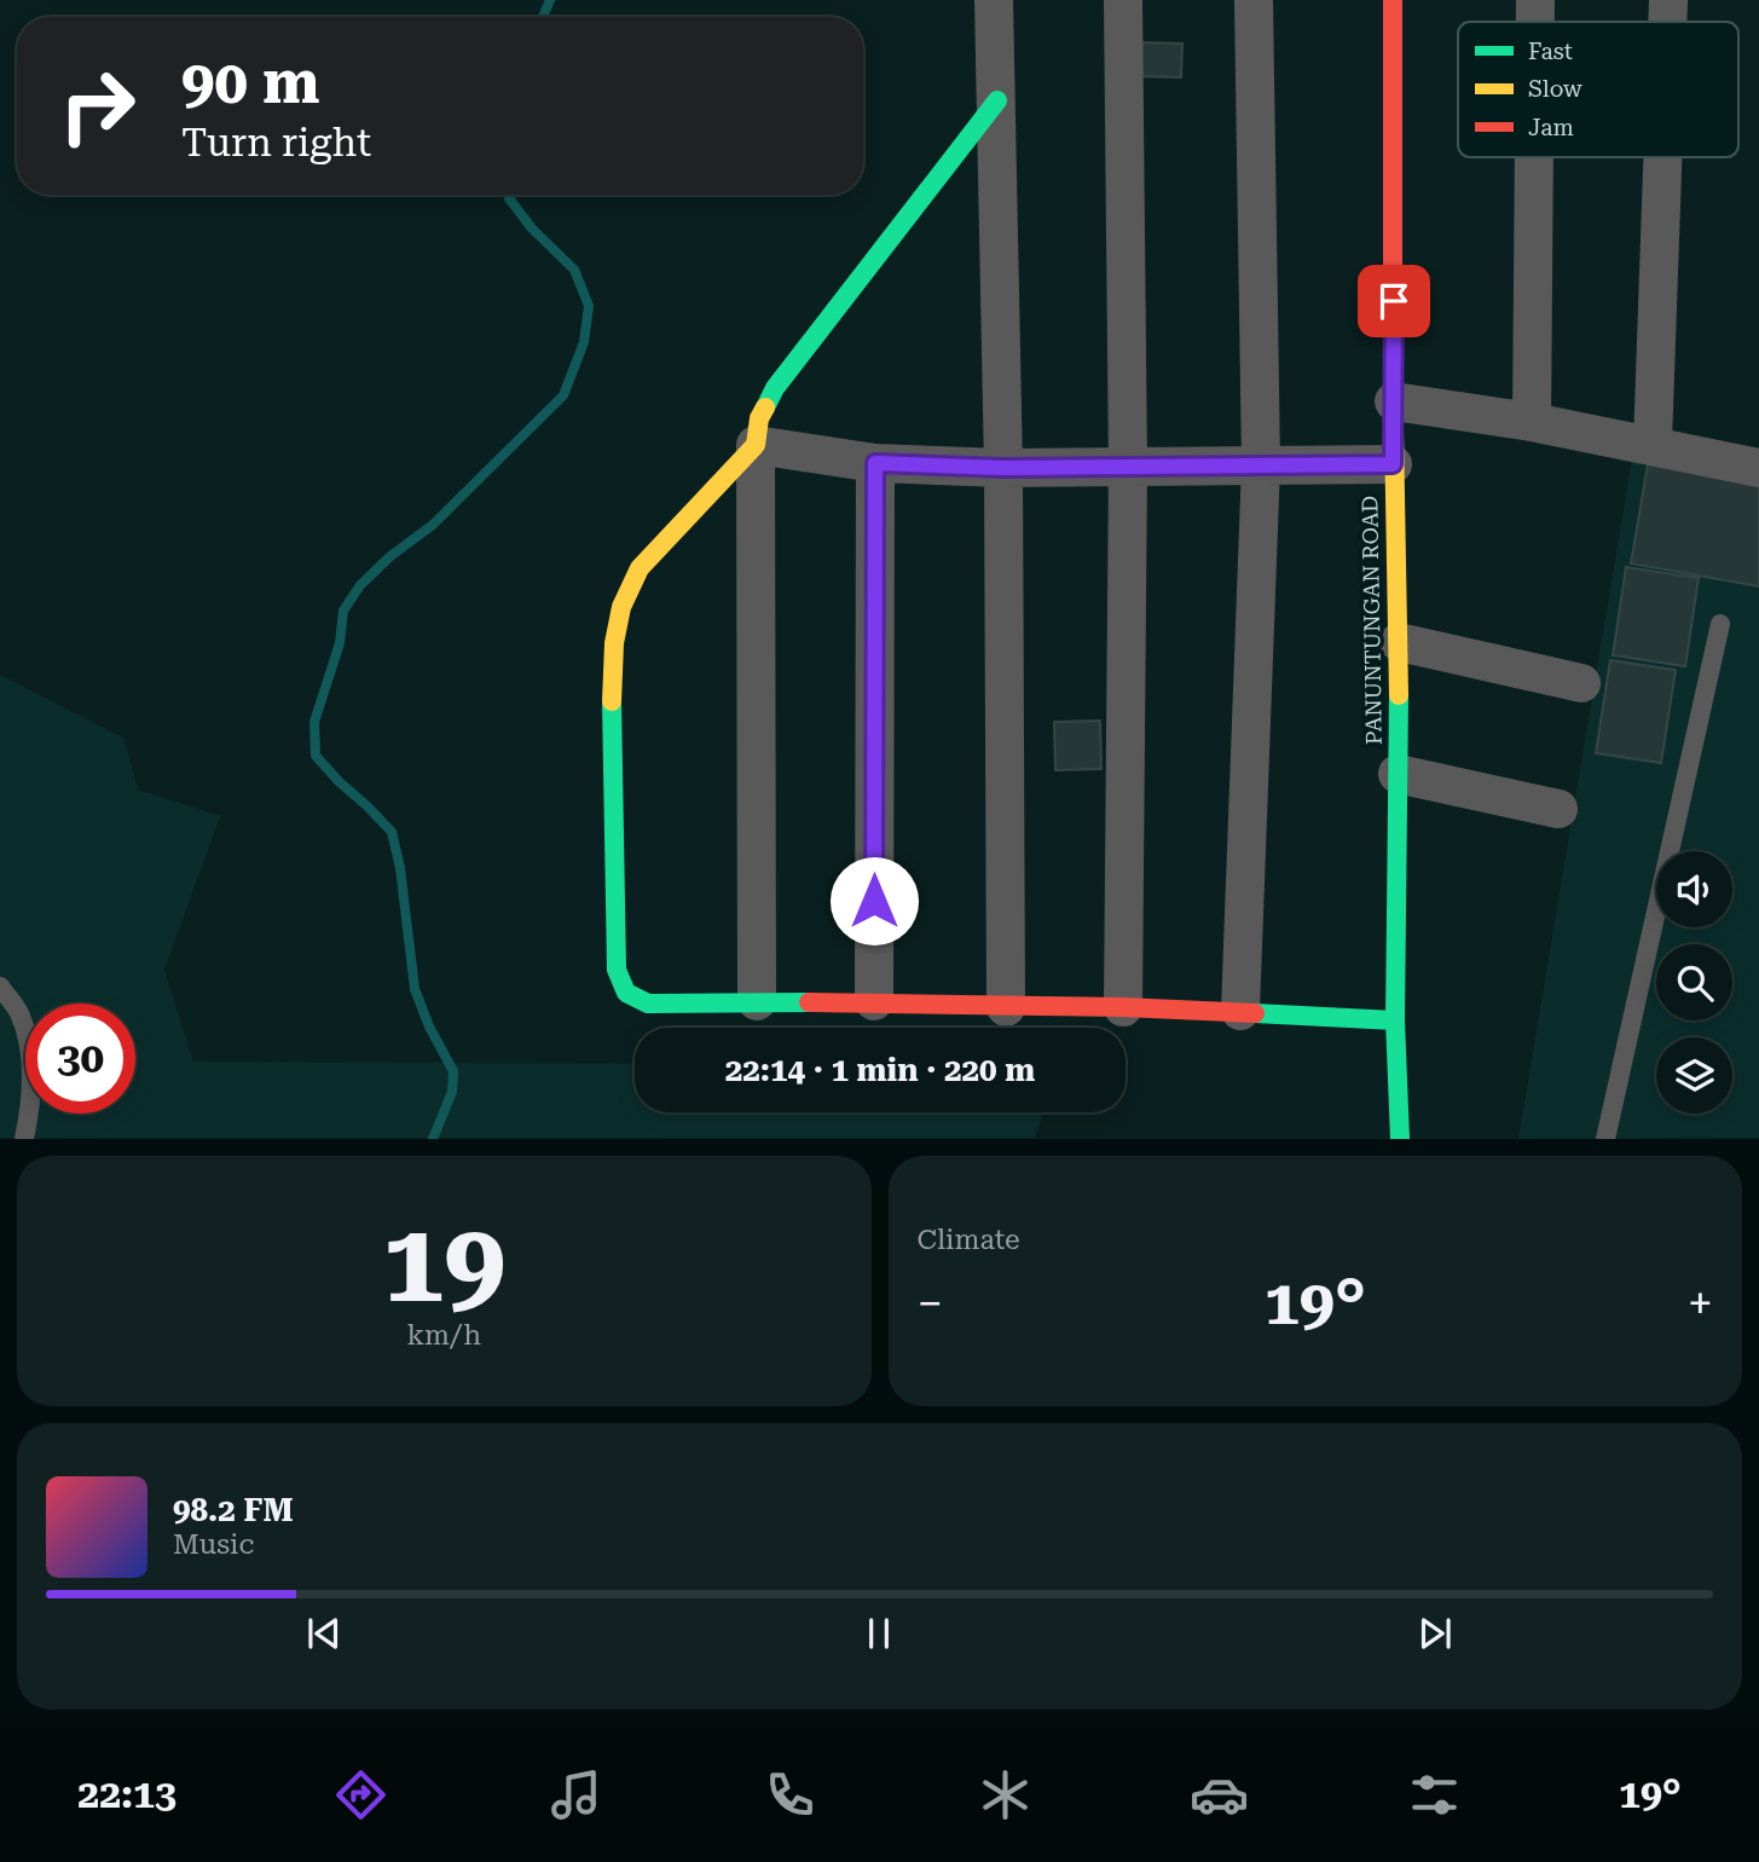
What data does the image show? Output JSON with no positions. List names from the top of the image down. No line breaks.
{"streets":{"street":["PANUNTUNGAN ROAD"]},"legend":["Fast","Slow","Jam"],"page":{"turn":["90 m","Turn right"],"limit":"30","trip":"22:14 · 1 min · 220 m","tile":[["19","km/h"],"Climate"],"heat":["−","19°","+"],"song":["98.2 FM","Music"],"tabs":["22:13","19°"]}}
